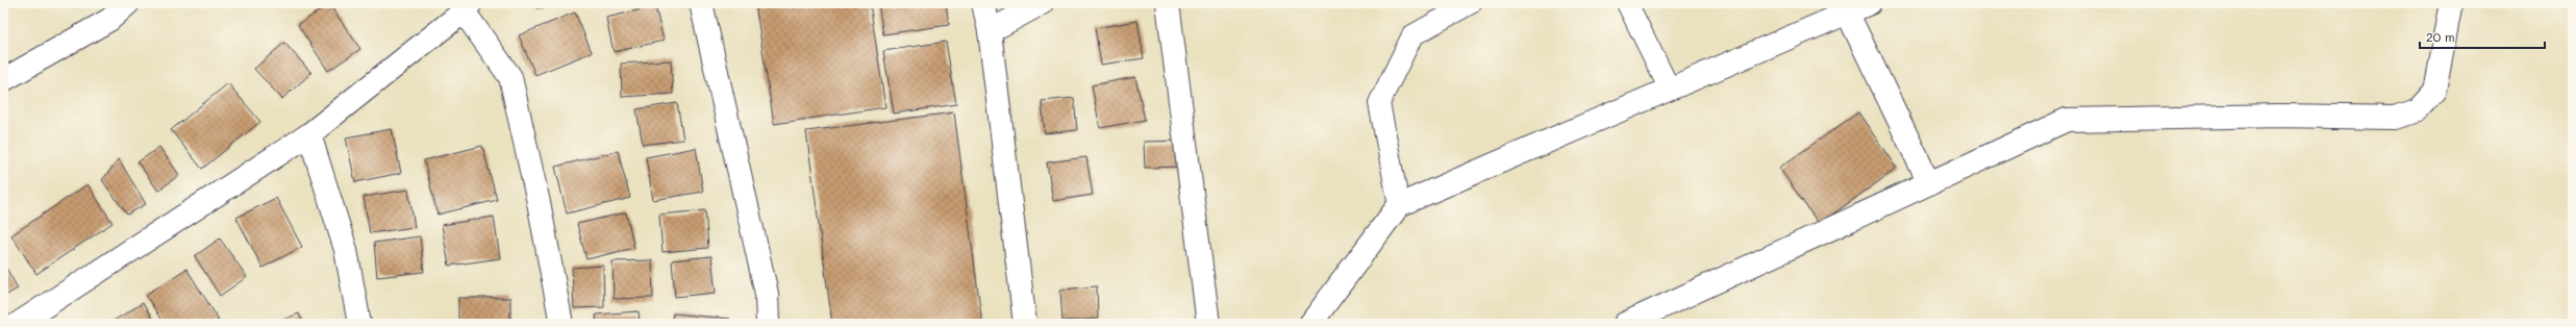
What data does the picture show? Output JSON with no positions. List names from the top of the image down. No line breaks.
{"scale_bar":"20 m"}
